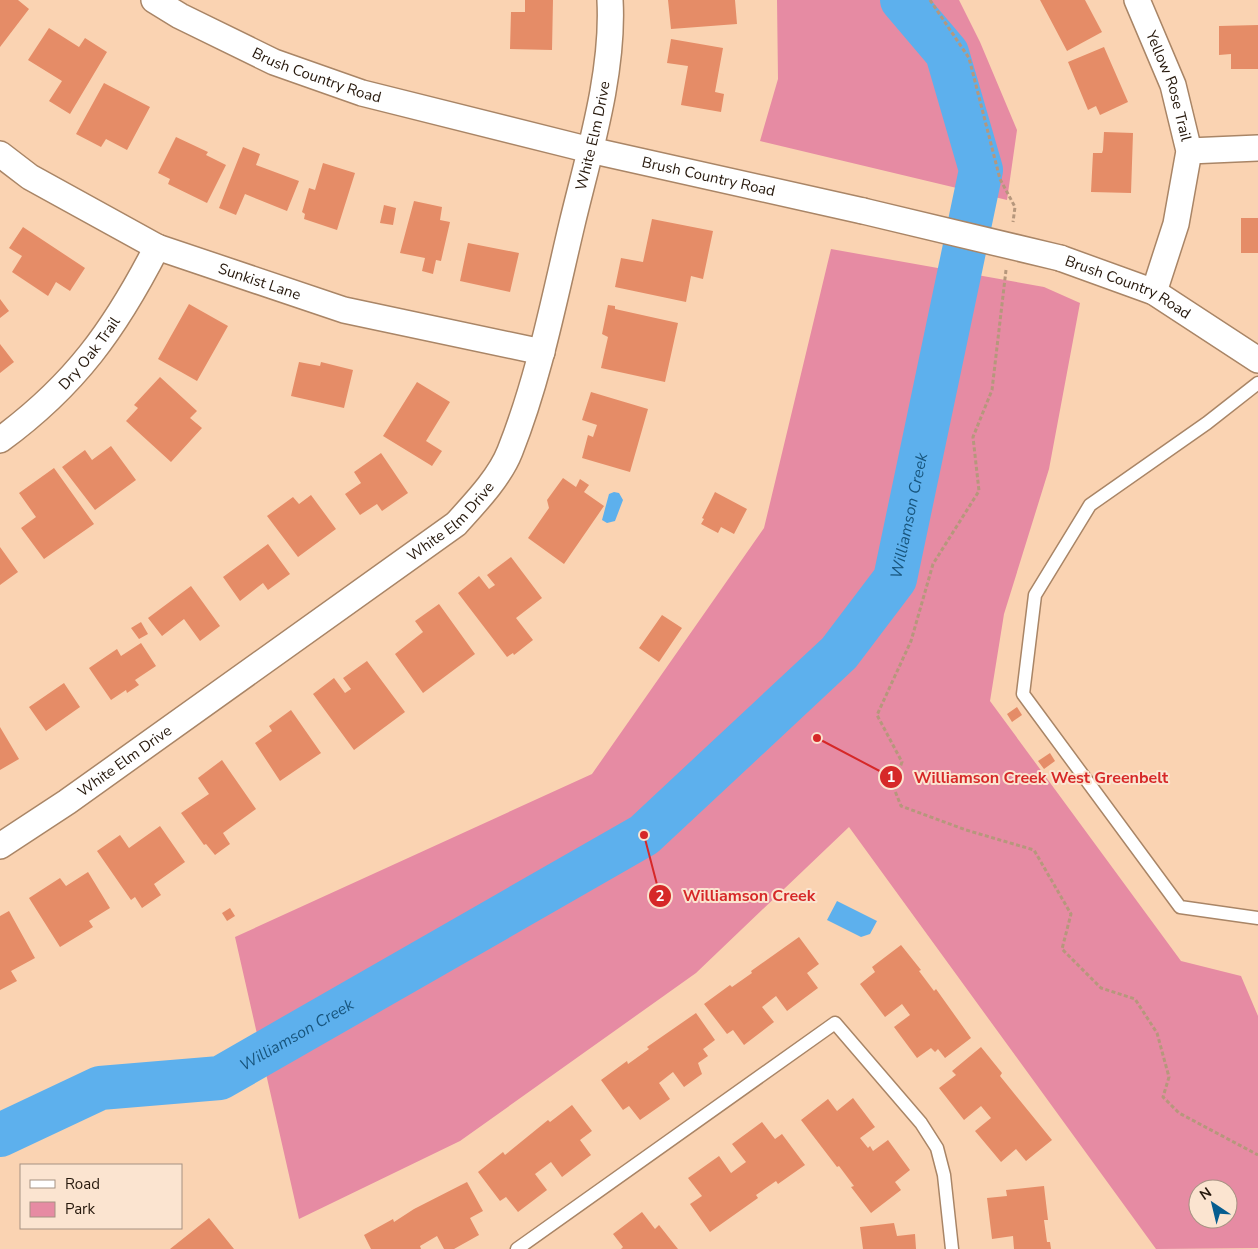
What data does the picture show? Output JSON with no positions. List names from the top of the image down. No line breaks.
{"streets":{"street":["Brush Country Road","Yellow Rose Trail","White Elm Drive","Sunkist Lane","Dry Oak Trail"]},"crossings":[["Brush Country Road","Yellow Rose Trail"],["Brush Country Road","White Elm Drive"],["White Elm Drive","Sunkist Lane"],["Sunkist Lane","Dry Oak Trail"]],"water":["Williamson Creek"],"places":["Williamson Creek West Greenbelt","Williamson Creek"],"legend":["Road","Park"],"north":"top left"}
